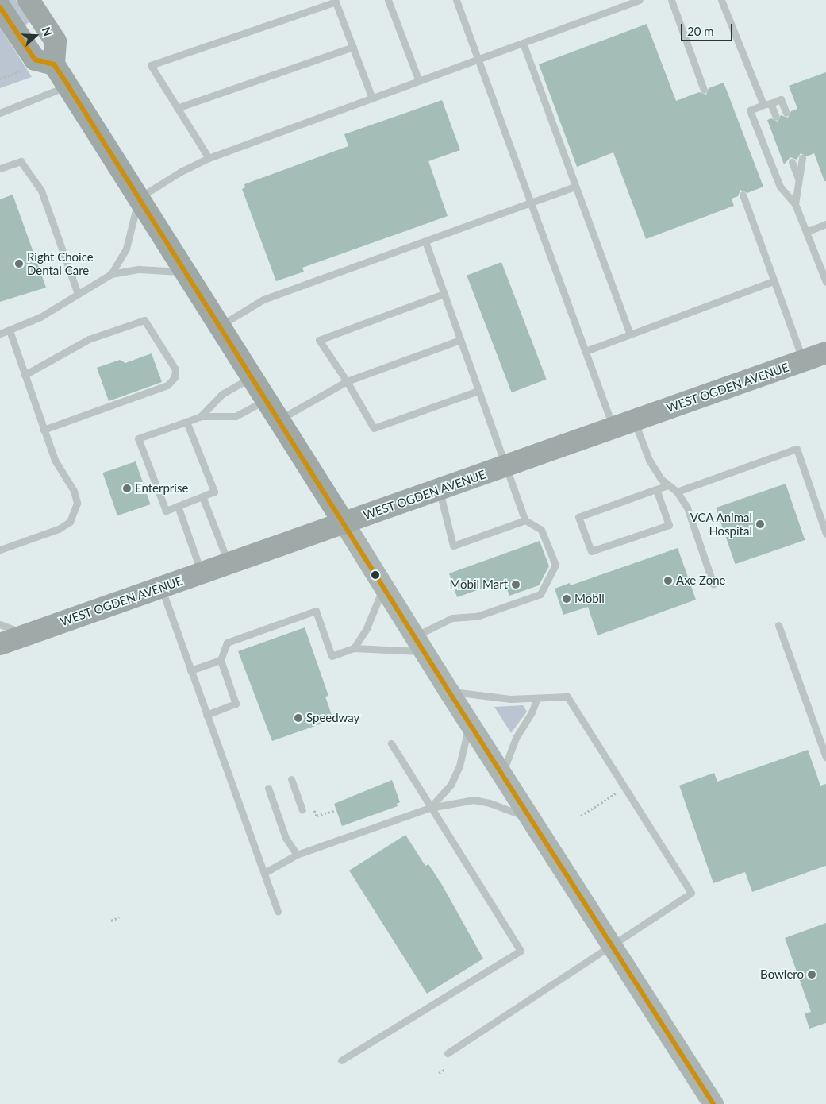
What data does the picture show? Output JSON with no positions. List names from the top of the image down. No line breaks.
{"streets":{"main road":["WEST OGDEN AVENUE"]},"places":["Right Choice Dental Care","Enterprise","VCA Animal Hospital","Axe Zone","Mobil Mart","Mobil","Speedway","Bowlero"],"scale_bar":"20 m","north":"right"}
